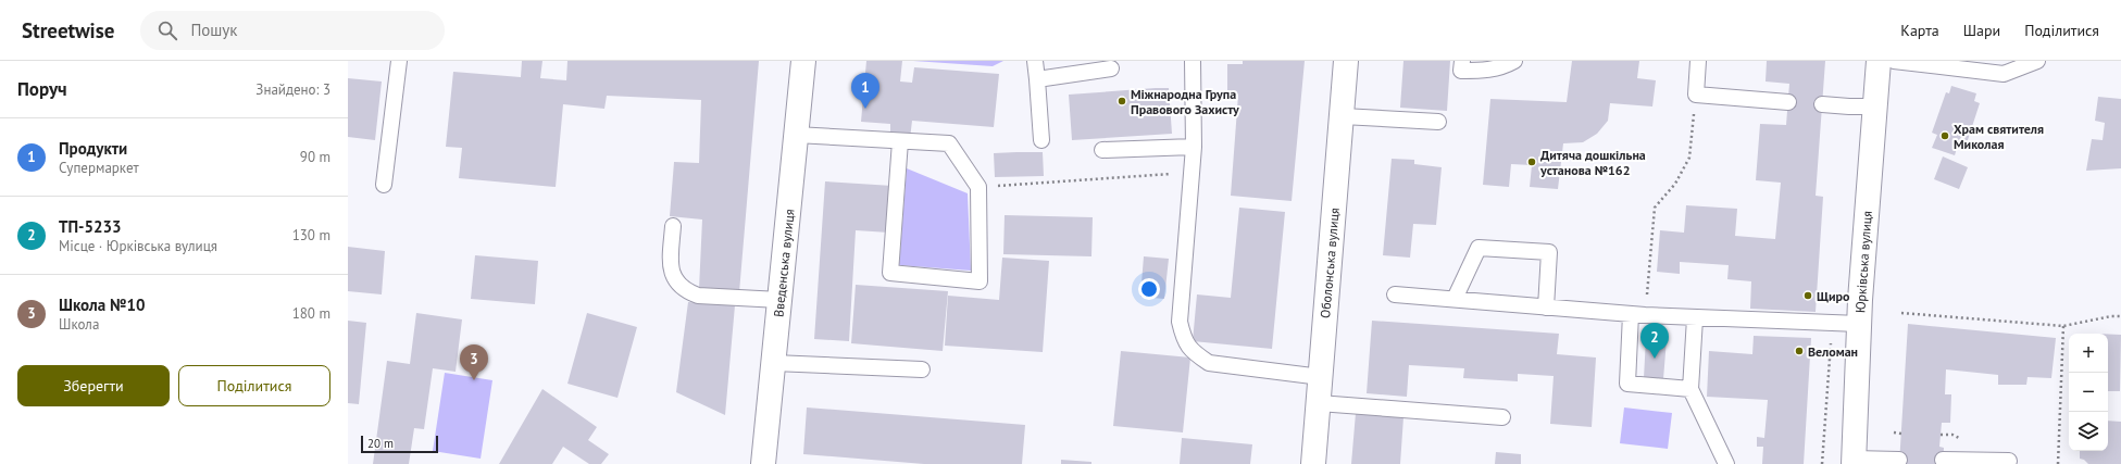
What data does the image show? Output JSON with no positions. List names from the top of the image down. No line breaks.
{"streets":{"street":["Юрківська вулиця","Введенська вулиця","Оболонська вулиця"]},"places":["Міжнародна Група Правового Захисту","Храм святителя Миколая","Дитяча дошкільна установа №162","Щиро","Веломан"],"scale_bar":"20 m","page":{"header":"Streetwise","search":"Пошук","nav":["Карта","Шари","Поділитися"],"heading":["Поруч","Знайдено: 3"],"pins":["1","2","3"],"list":[{"mark":"1","name":"Продукти","note":"Супермаркет","value":"90 m"},{"mark":"2","name":"ТП-5233","note":"Місце · Юрківська вулиця","value":"130 m"},{"mark":"3","name":"Школа №10","note":"Школа","value":"180 m"}],"map_buttons":["+","−"],"buttons":["Зберегти","Поділитися"],"scale":"20 m"}}
